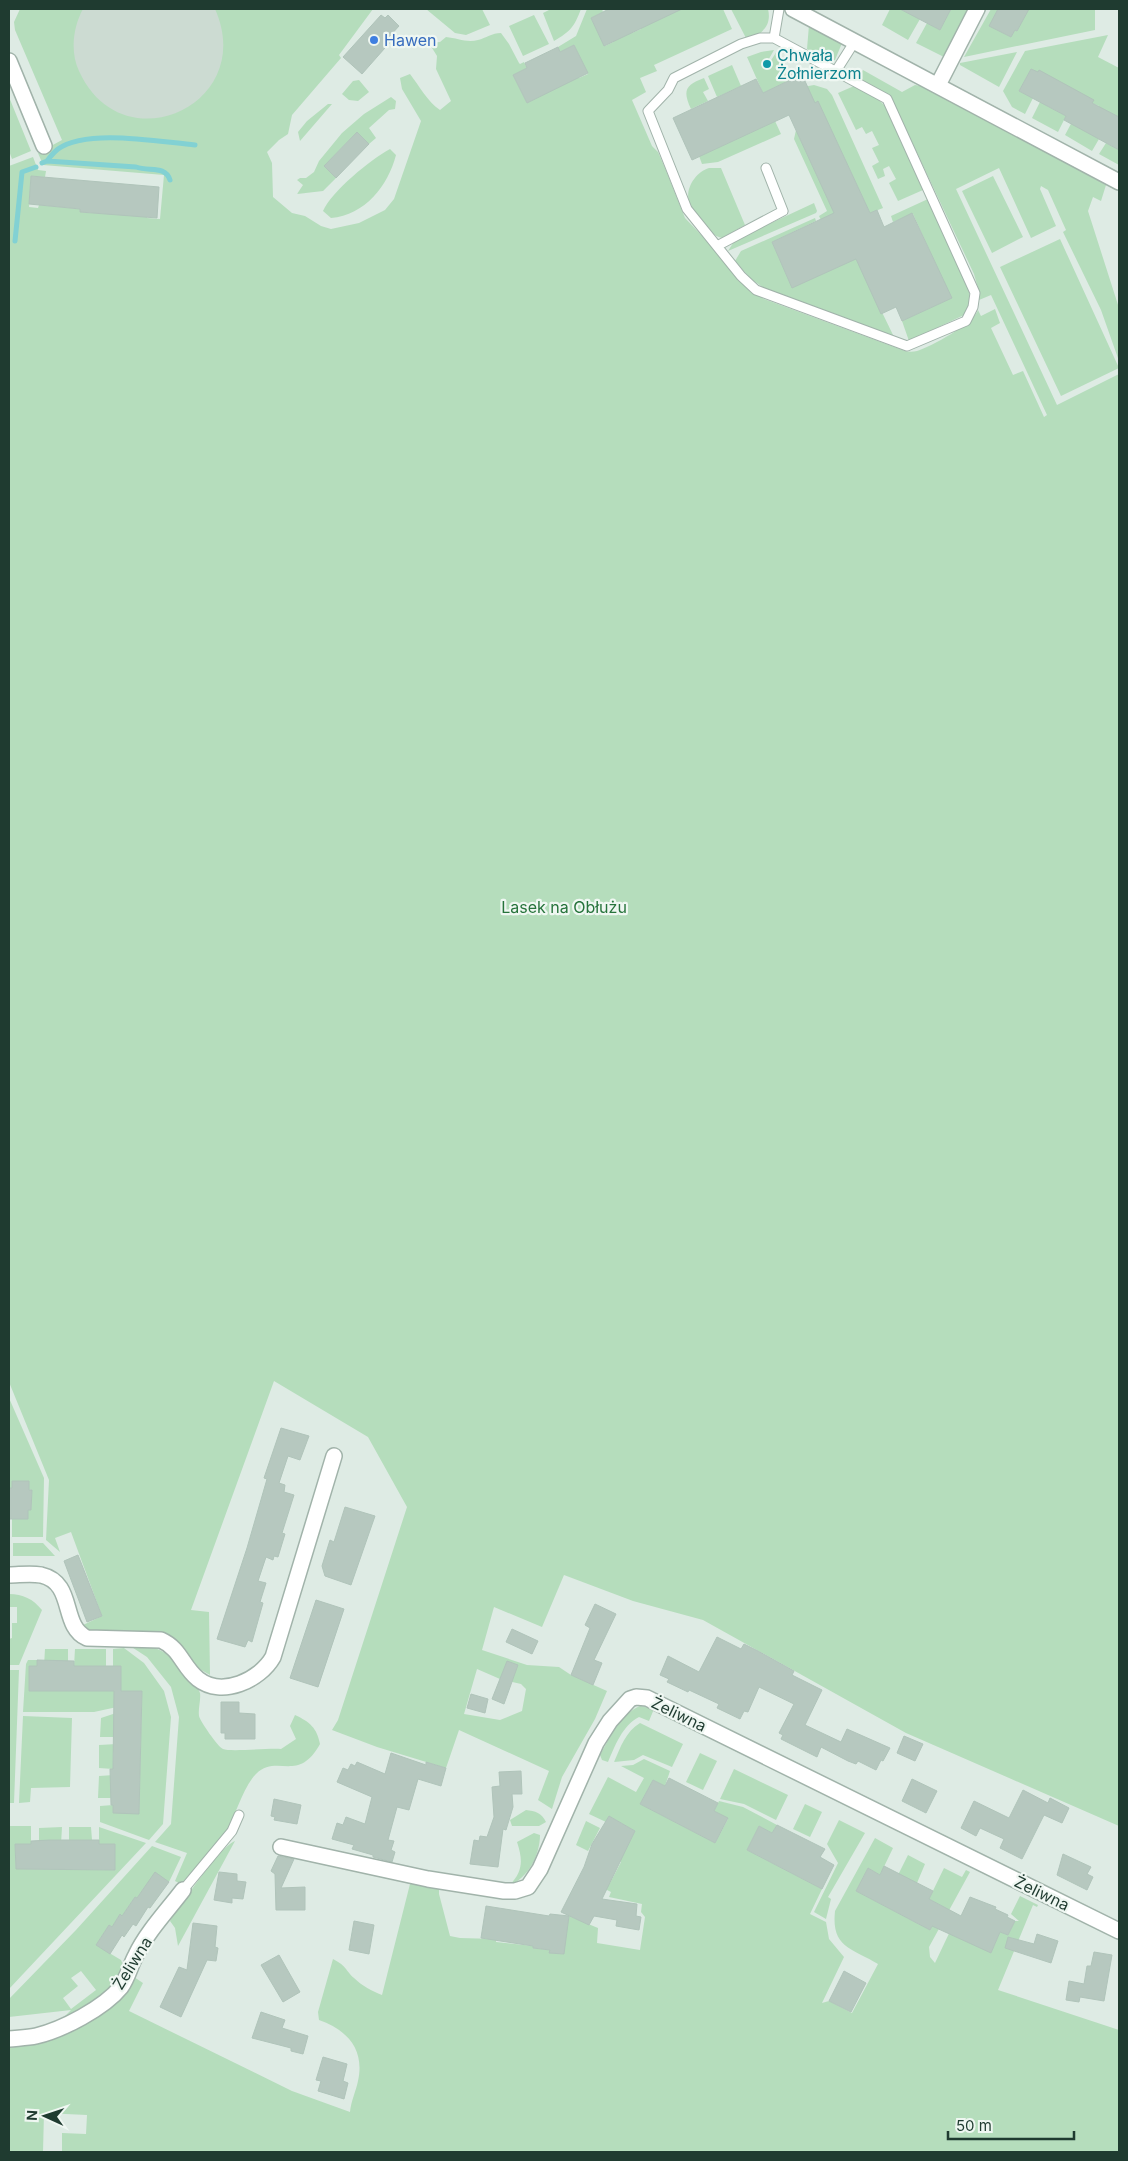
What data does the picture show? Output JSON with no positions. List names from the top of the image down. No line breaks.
{"streets":{"street":["Żeliwna"]},"parks":["Lasek na Obłużu"],"places":["Hawen","Chwała Żołnierzom"],"scale_bar":"50 m","north":"left"}
